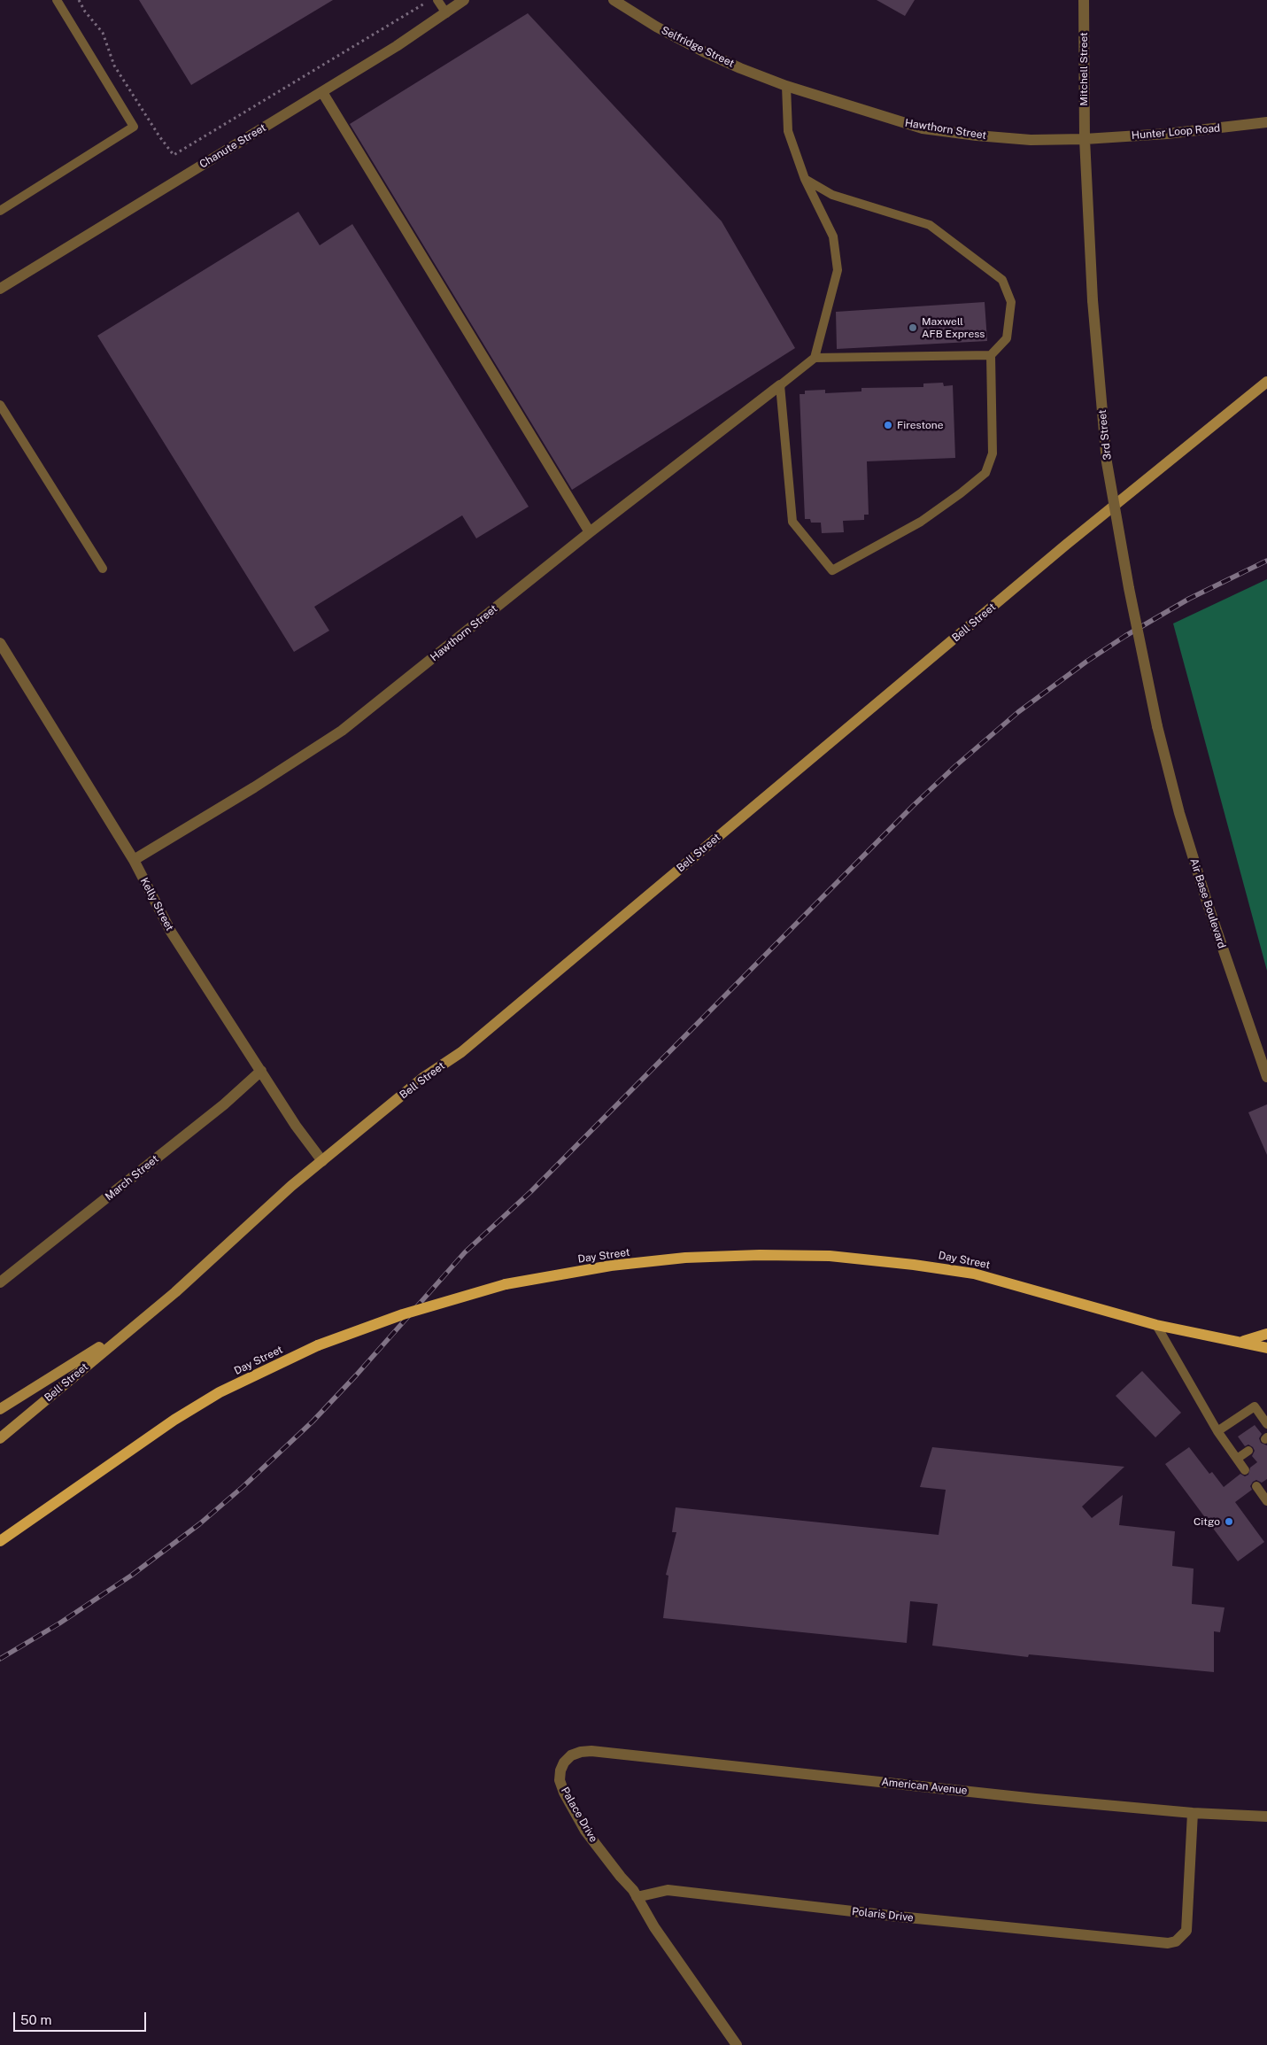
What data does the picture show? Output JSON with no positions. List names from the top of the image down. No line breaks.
{"streets":{"main road":["Bell Street","Day Street"],"street":["Selfridge Street","Mitchell Street","Hawthorn Street","Hunter Loop Road","Chanute Street","3rd Street","Air Base Boulevard","Kelly Street","March Street","American Avenue","Palace Drive","Polaris Drive"]},"crossings":[["Selfridge Street","Hawthorn Street"],["Mitchell Street","Hawthorn Street"],["Mitchell Street","Hunter Loop Road"],["Mitchell Street","3rd Street"],["Hawthorn Street","Hunter Loop Road"],["Hawthorn Street","3rd Street"],["Hawthorn Street","Kelly Street"],["Hunter Loop Road","3rd Street"],["3rd Street","Air Base Boulevard"],["Bell Street","Kelly Street"],["Kelly Street","March Street"],["American Avenue","Palace Drive"],["American Avenue","Polaris Drive"],["Palace Drive","Polaris Drive"]],"places":["Maxwell AFB Express","Firestone","Citgo"],"scale_bar":"50 m"}
